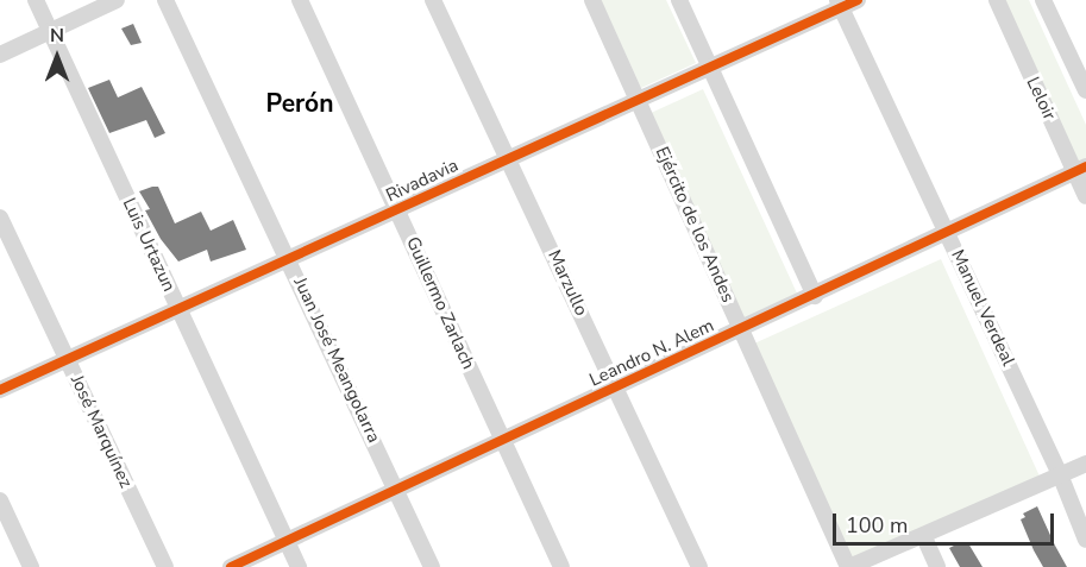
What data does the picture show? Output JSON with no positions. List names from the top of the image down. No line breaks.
{"streets":{"street":["Leloir","Rivadavia","Ejército de los Andes","Luis Urtazun","Marzullo","Guillermo Zarlach","Manuel Verdeal","Leandro N. Alem","Juan José Meangolarra","José Marquínez"]},"crossings":[["Leloir","Leandro N. Alem"],["Rivadavia","Ejército de los Andes"],["Rivadavia","Luis Urtazun"],["Rivadavia","Marzullo"],["Rivadavia","Guillermo Zarlach"],["Rivadavia","Manuel Verdeal"],["Rivadavia","Juan José Meangolarra"],["Rivadavia","José Marquínez"],["Ejército de los Andes","Leandro N. Alem"],["Luis Urtazun","Leandro N. Alem"],["Marzullo","Leandro N. Alem"],["Guillermo Zarlach","Leandro N. Alem"],["Manuel Verdeal","Leandro N. Alem"],["Leandro N. Alem","Juan José Meangolarra"]],"districts":["Perón"],"scale_bar":"100 m","north":"top"}
